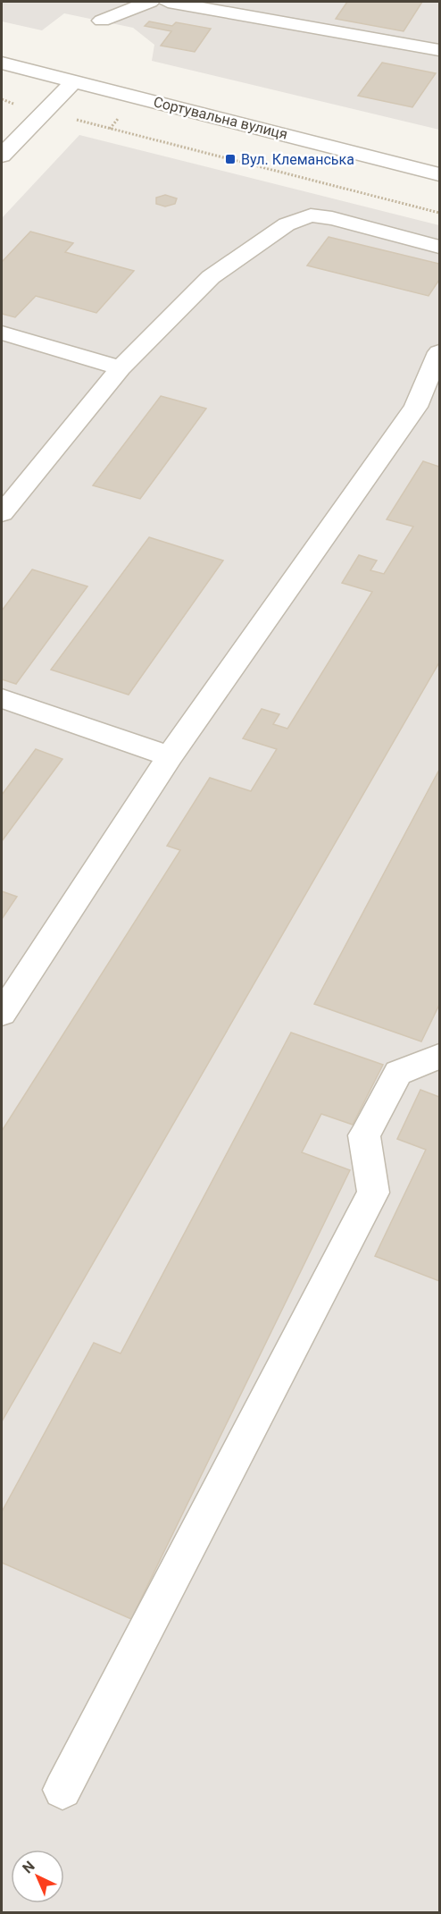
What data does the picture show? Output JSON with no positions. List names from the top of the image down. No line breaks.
{"streets":{"street":["Сортувальна вулиця"]},"places":{"transit":["Вул. Клеманська"]},"north":"top left"}
